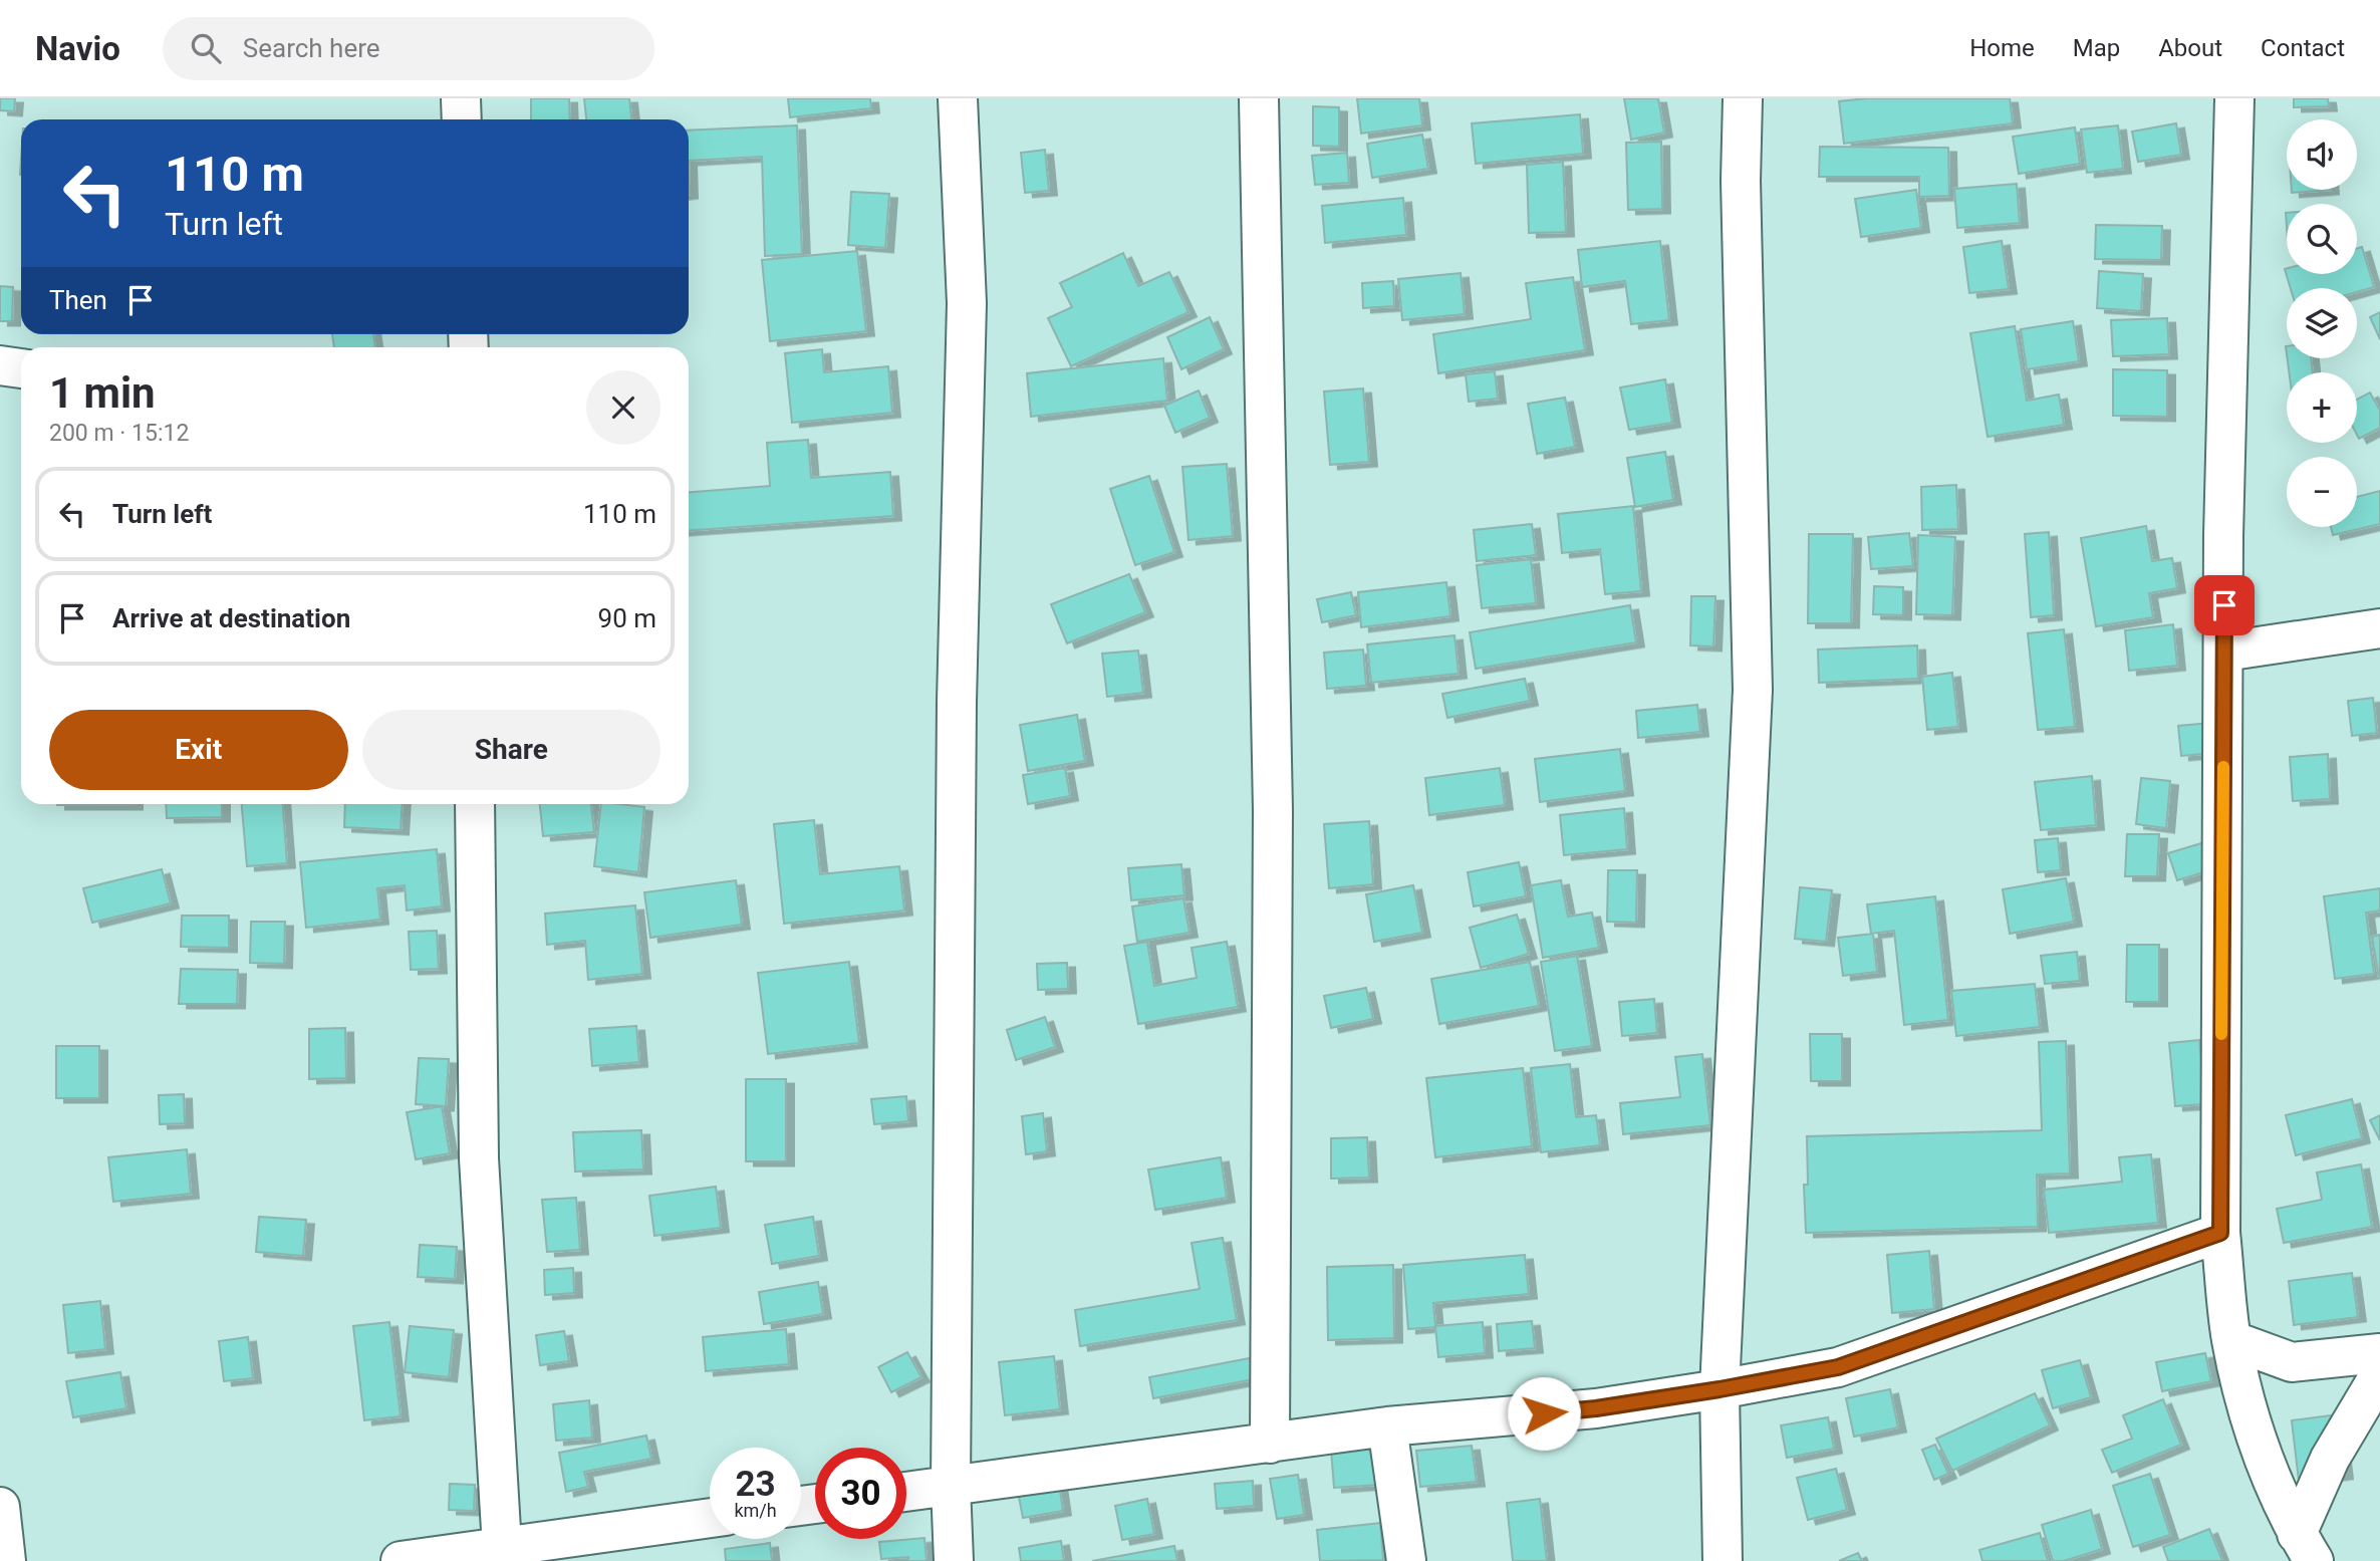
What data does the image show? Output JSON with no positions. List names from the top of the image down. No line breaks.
{"page":{"header":"Navio","search":"Search here","nav":["Home","Map","About","Contact"],"map_buttons":["+","−"],"turn":["110 m","Turn left"],"then":"Then","heading":["1 min","200 m · 15:12"],"list":[{"name":"Turn left","value":"110 m"},{"name":"Arrive at destination","value":"90 m"}],"buttons":["Exit","Share"],"speed":"23 km/h","limit":"30"}}
